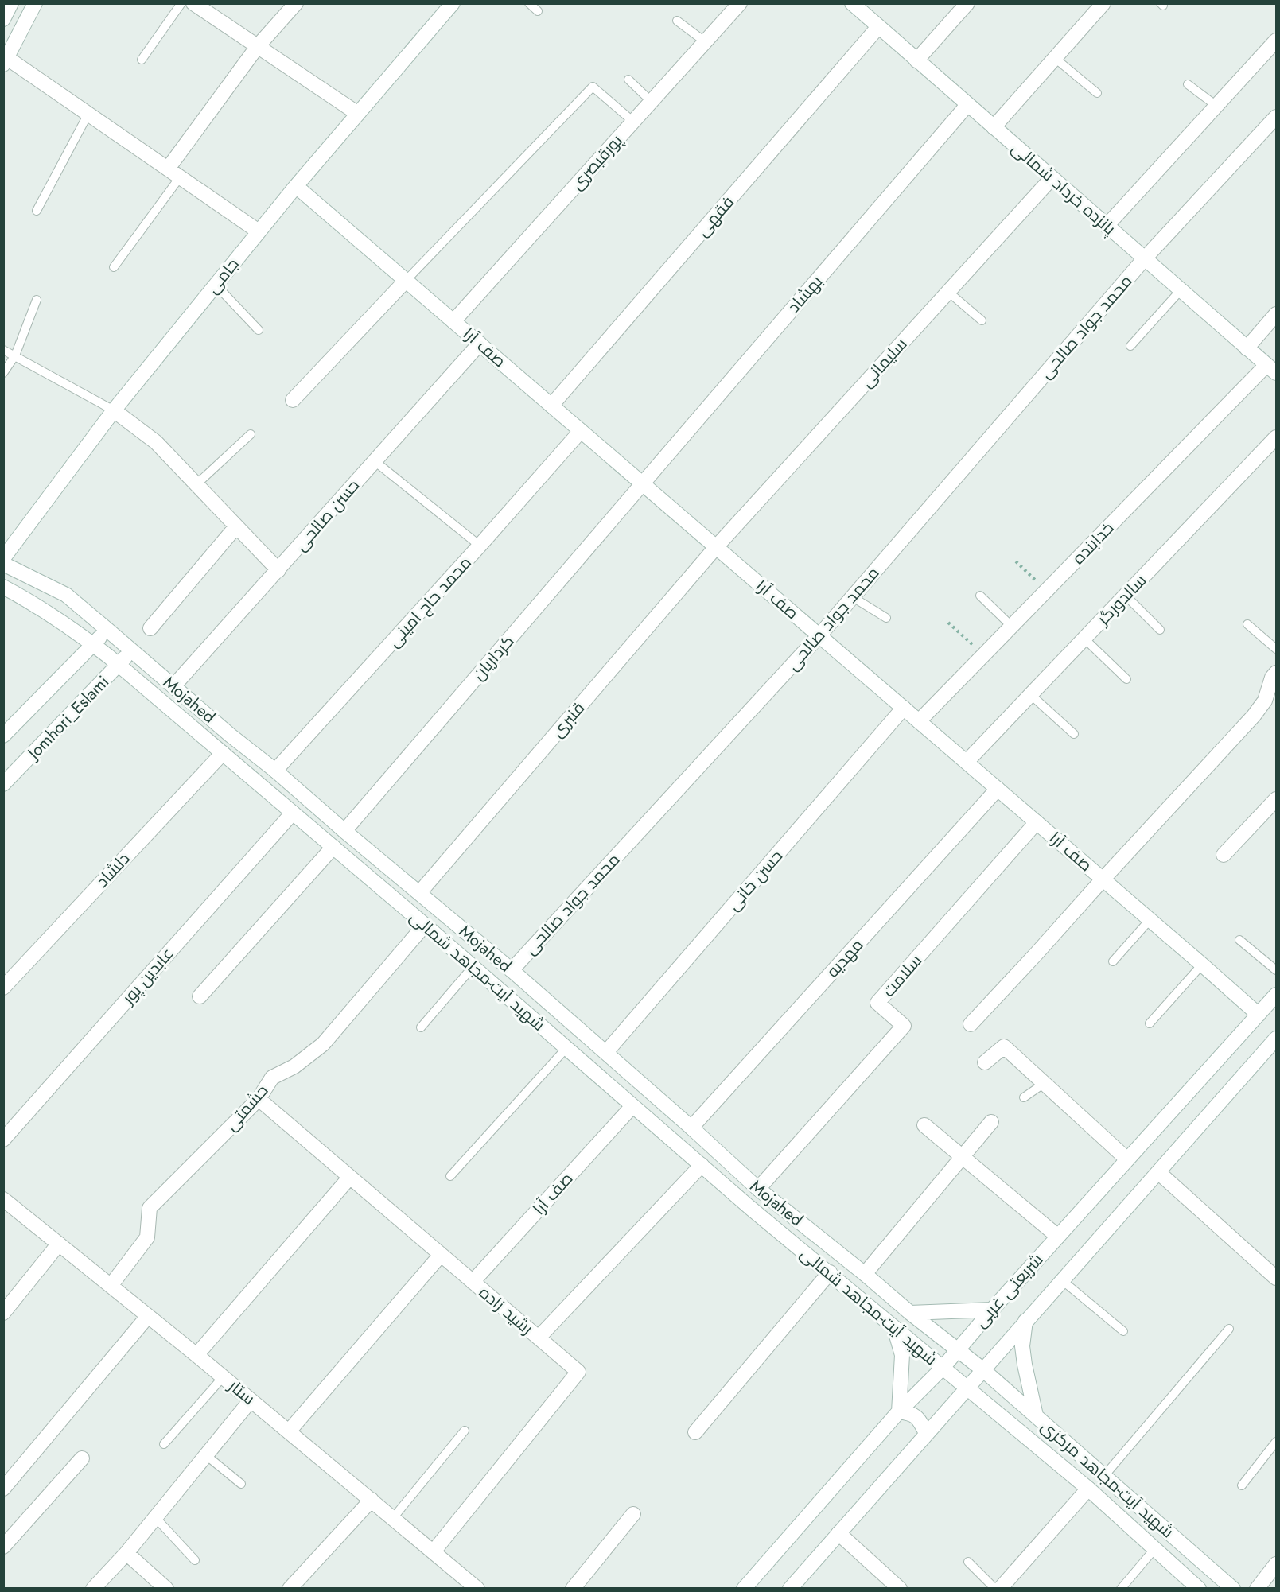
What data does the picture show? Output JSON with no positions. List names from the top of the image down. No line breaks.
{"streets":{"street":["پورقیصری","پانزده خرداد شمالی","فقهی","جامی","بهشاد","محمد جواد صالحی","صف آرا","سلیمانی","حسن صالحی","خدابنده","سالدورگر","محمد حاج امینی","کرداریان","Mojahed","Jomhori_Eslami","قنبری","دلشاد","حسن خانی","مهدیه","شهید آیت-مجاهد شمالی","عابدین پور","سلامت","حشمتی","شریعتی غربی","رشید زاده","ستار","شهید آیت-مجاهد مرکزی"]},"crossings":[["پورقیصری","صف آرا"],["پانزده خرداد شمالی","فقهی"],["پانزده خرداد شمالی","بهشاد"],["پانزده خرداد شمالی","محمد جواد صالحی"],["پانزده خرداد شمالی","سلیمانی"],["پانزده خرداد شمالی","خدابنده"],["فقهی","صف آرا"],["جامی","صف آرا"],["بهشاد","صف آرا"],["بهشاد","کرداریان"],["محمد جواد صالحی","صف آرا"],["محمد جواد صالحی","Mojahed"],["صف آرا","سلیمانی"],["صف آرا","حسن صالحی"],["صف آرا","خدابنده"],["صف آرا","سالدورگر"],["صف آرا","محمد حاج امینی"],["صف آرا","کرداریان"],["صف آرا","قنبری"],["صف آرا","حسن خانی"],["صف آرا","مهدیه"],["صف آرا","شهید آیت-مجاهد شمالی"],["صف آرا","سلامت"],["صف آرا","شریعتی غربی"],["صف آرا","رشید زاده"],["سلیمانی","قنبری"],["حسن صالحی","Mojahed"],["محمد حاج امینی","Mojahed"],["کرداریان","Mojahed"],["Mojahed","Jomhori_Eslami"],["Mojahed","قنبری"],["Mojahed","حسن خانی"],["Mojahed","مهدیه"],["Mojahed","سلامت"],["Mojahed","شریعتی غربی"],["Mojahed","شهید آیت-مجاهد مرکزی"],["Jomhori_Eslami","شهید آیت-مجاهد شمالی"],["دلشاد","شهید آیت-مجاهد شمالی"],["شهید آیت-مجاهد شمالی","عابدین پور"],["شهید آیت-مجاهد شمالی","حشمتی"],["شهید آیت-مجاهد شمالی","شریعتی غربی"],["حشمتی","رشید زاده"],["حشمتی","ستار"],["شریعتی غربی","شهید آیت-مجاهد مرکزی"],["رشید زاده","ستار"]]}
